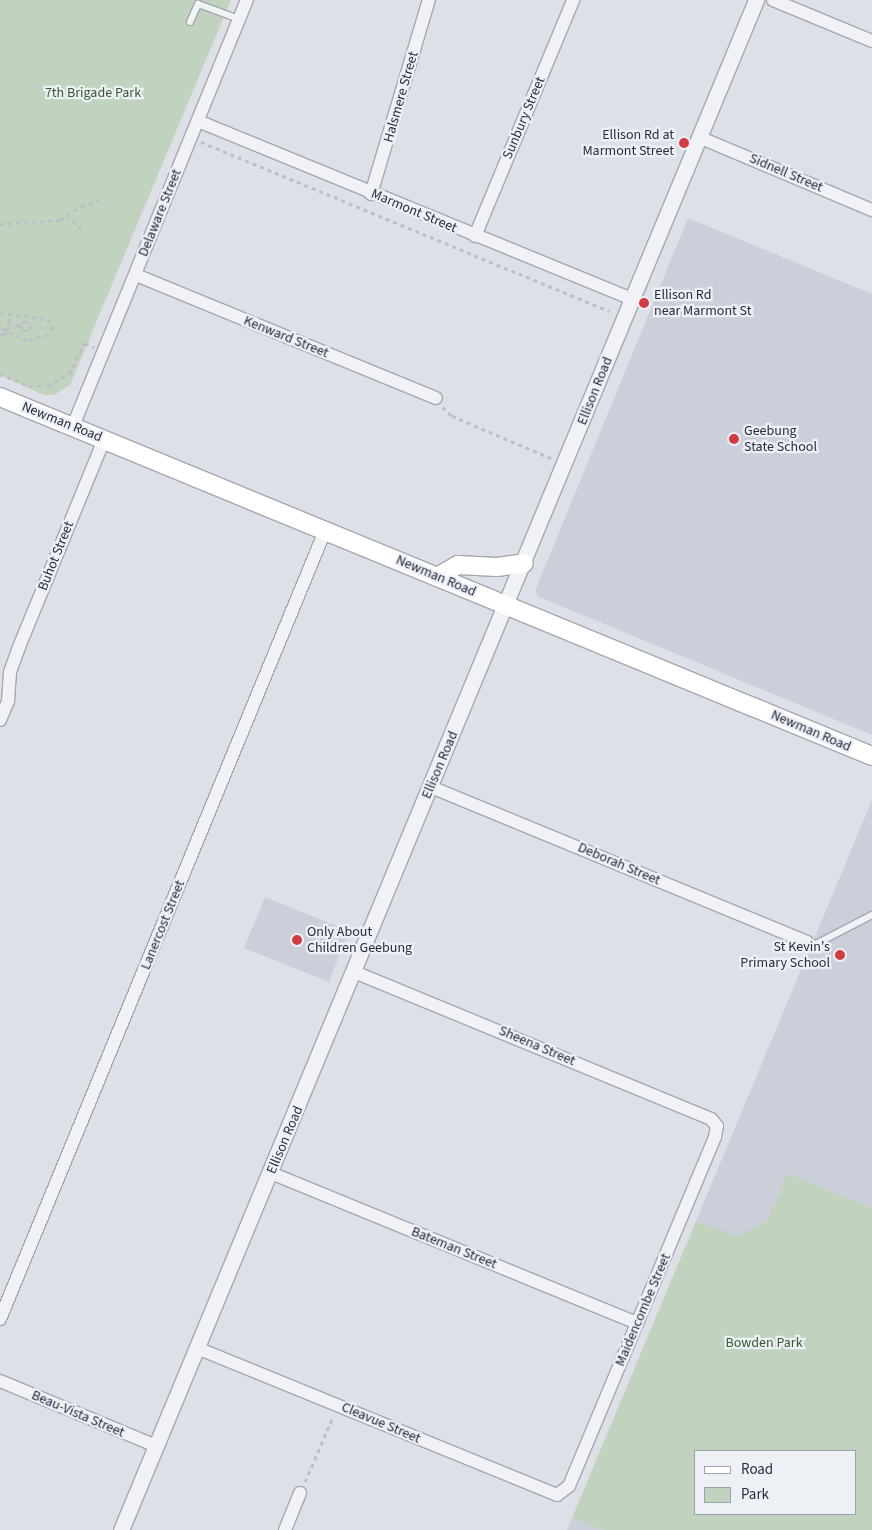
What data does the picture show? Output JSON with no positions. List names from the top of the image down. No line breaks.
{"streets":{"main road":["Newman Road"],"street":["Halsmere Street","Sunbury Street","Sidnell Street","Marmont Street","Delaware Street","Kenward Street","Ellison Road","Buhot Street","Deborah Street","Lanercost Street","Sheena Street","Bateman Street","Maidencombe Street","Beau-Vista Street","Cleavue Street"]},"crossings":[["Halsmere Street","Marmont Street"],["Sunbury Street","Marmont Street"],["Sidnell Street","Ellison Road"],["Marmont Street","Delaware Street"],["Marmont Street","Ellison Road"],["Delaware Street","Kenward Street"],["Delaware Street","Newman Road"],["Ellison Road","Newman Road"],["Ellison Road","Deborah Street"],["Ellison Road","Sheena Street"],["Ellison Road","Bateman Street"],["Ellison Road","Beau-Vista Street"],["Ellison Road","Cleavue Street"],["Newman Road","Buhot Street"],["Newman Road","Lanercost Street"],["Sheena Street","Maidencombe Street"],["Bateman Street","Maidencombe Street"],["Maidencombe Street","Cleavue Street"]],"parks":["7th Brigade Park","Bowden Park"],"places":["Ellison Rd at Marmont Street","Ellison Rd near Marmont St","Geebung State School","Only About Children Geebung","St Kevin's Primary School"],"legend":["Road","Park"]}
